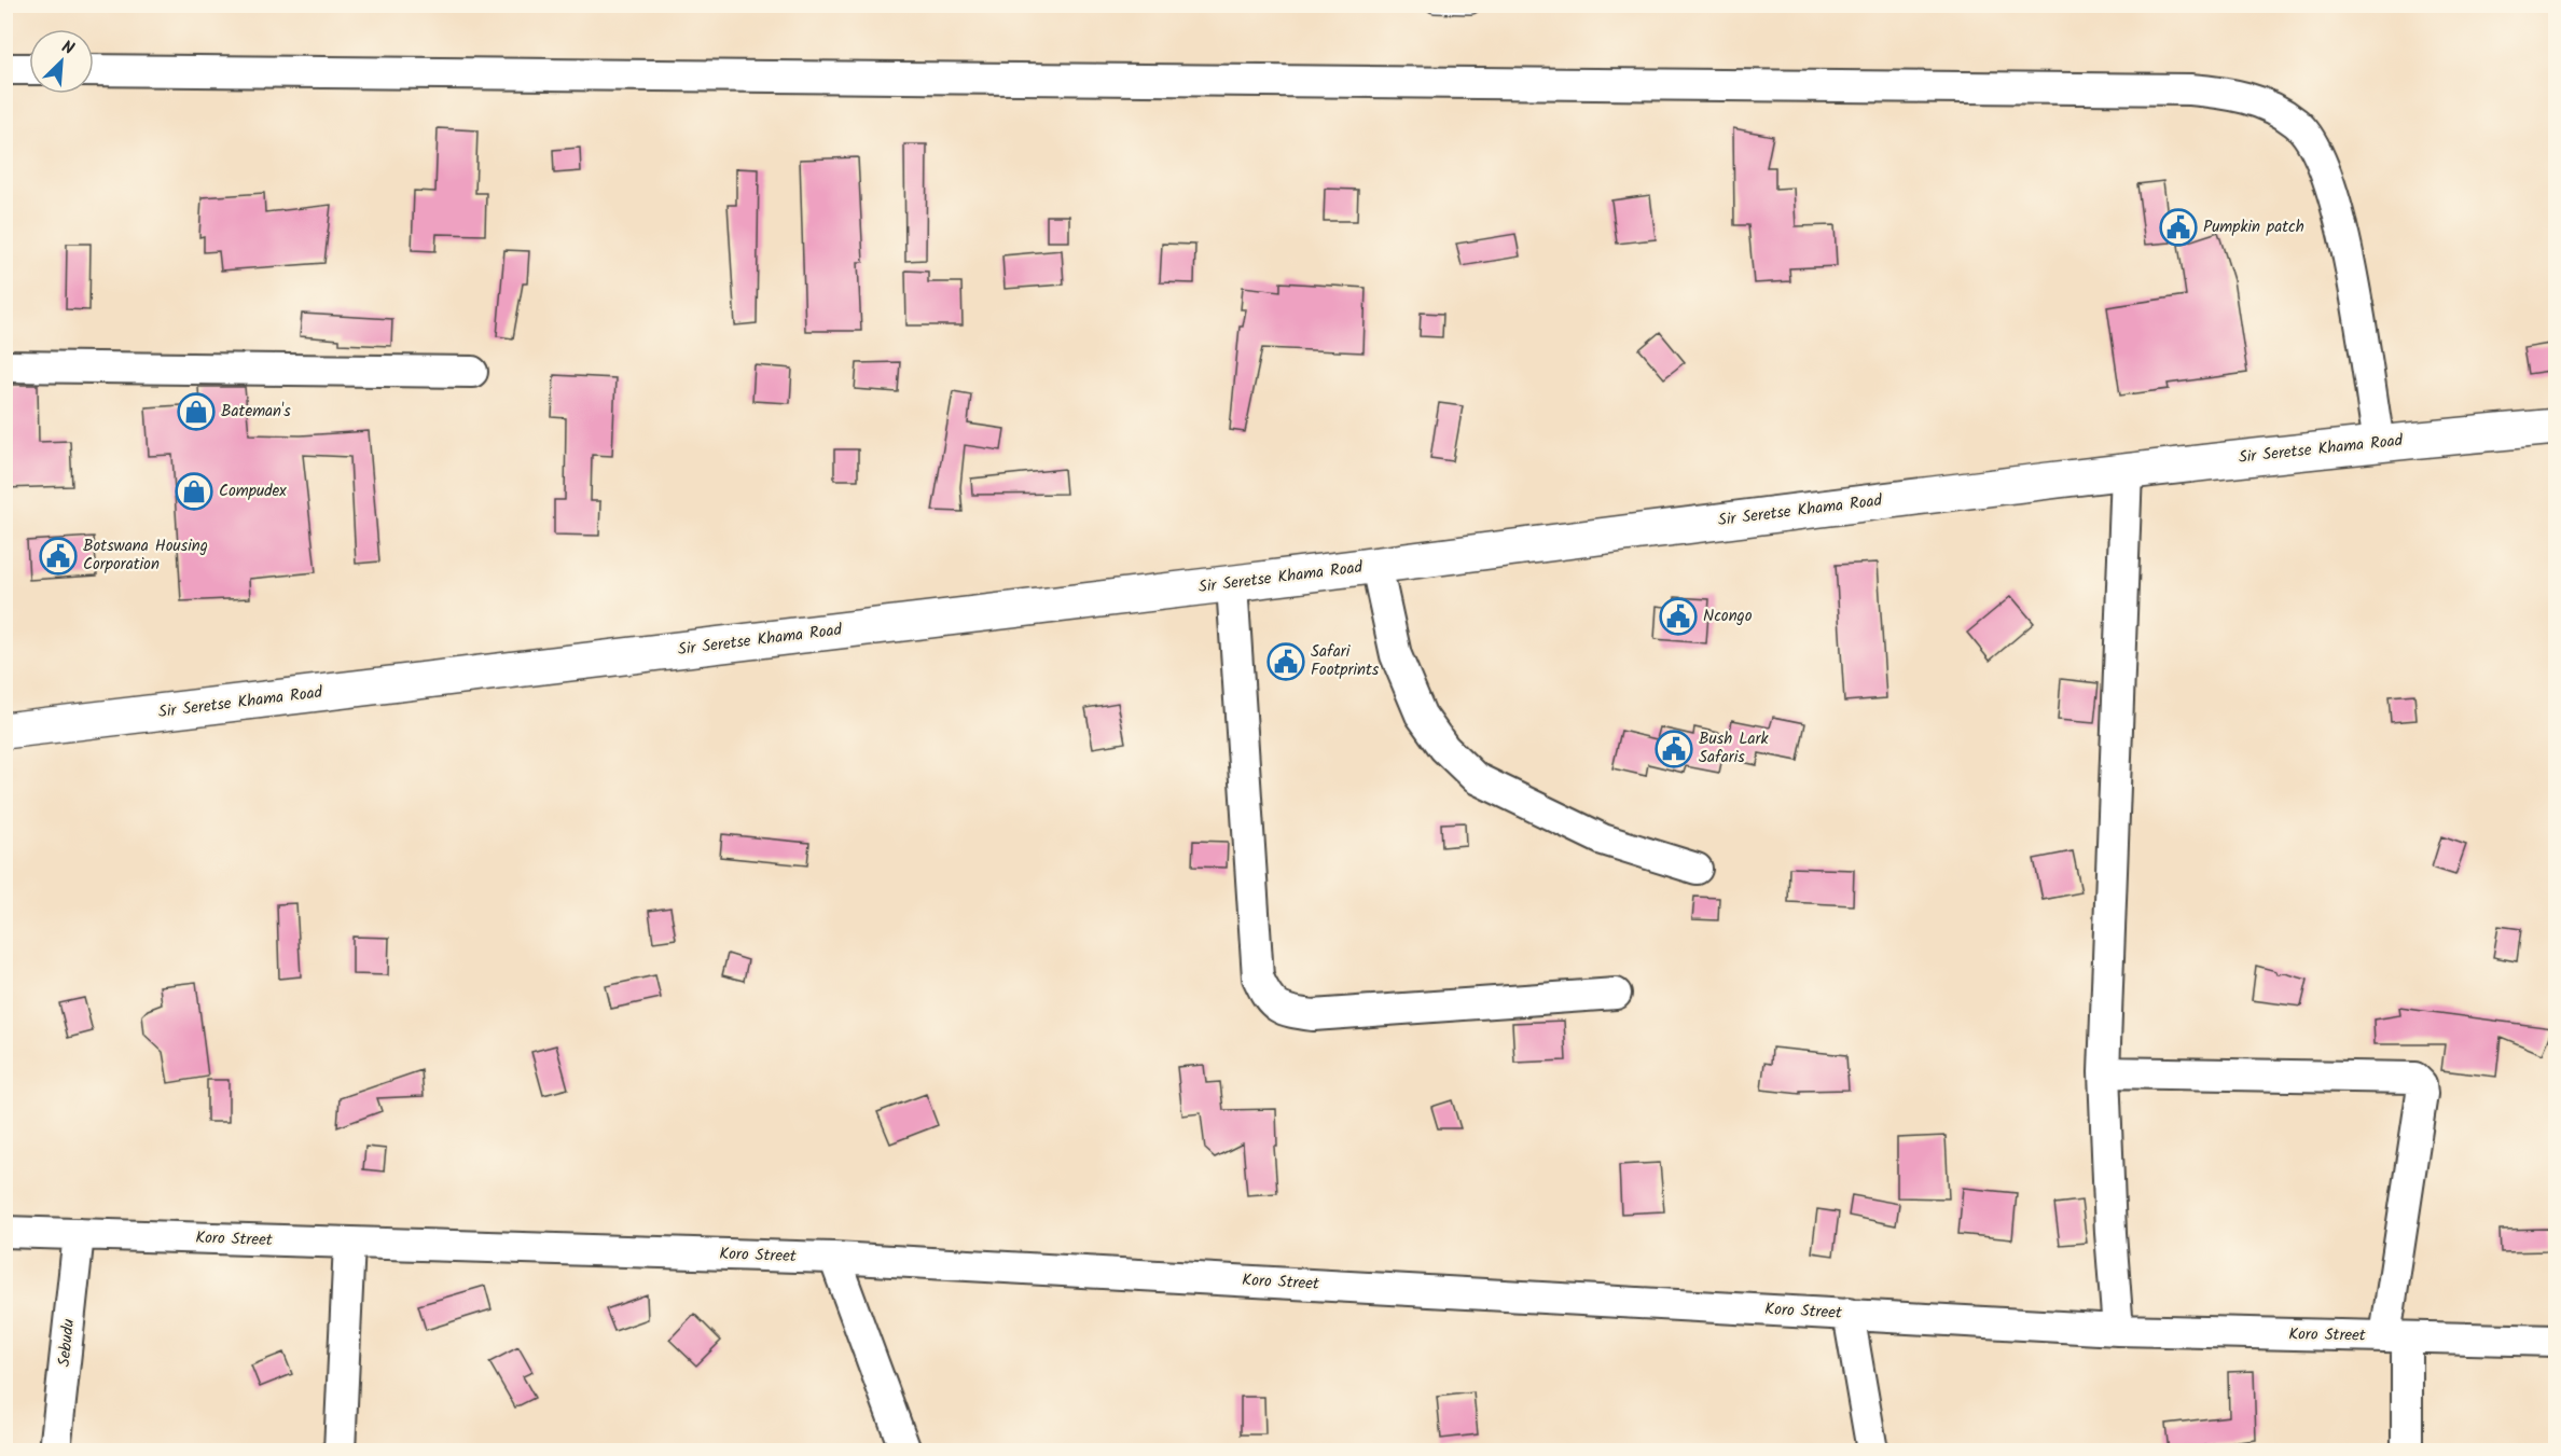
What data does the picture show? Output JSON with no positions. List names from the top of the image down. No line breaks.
{"streets":{"main road":["Sir Seretse Khama Road"],"street":["Koro Street","Sebudu"]},"crossings":[["Koro Street","Sebudu"]],"places":{"public building":["Pumpkin patch","Botswana Housing Corporation","Ncongo","Safari Footprints","Bush Lark Safaris"],"shop":["Bateman's","Compudex"]},"north":"top right"}
